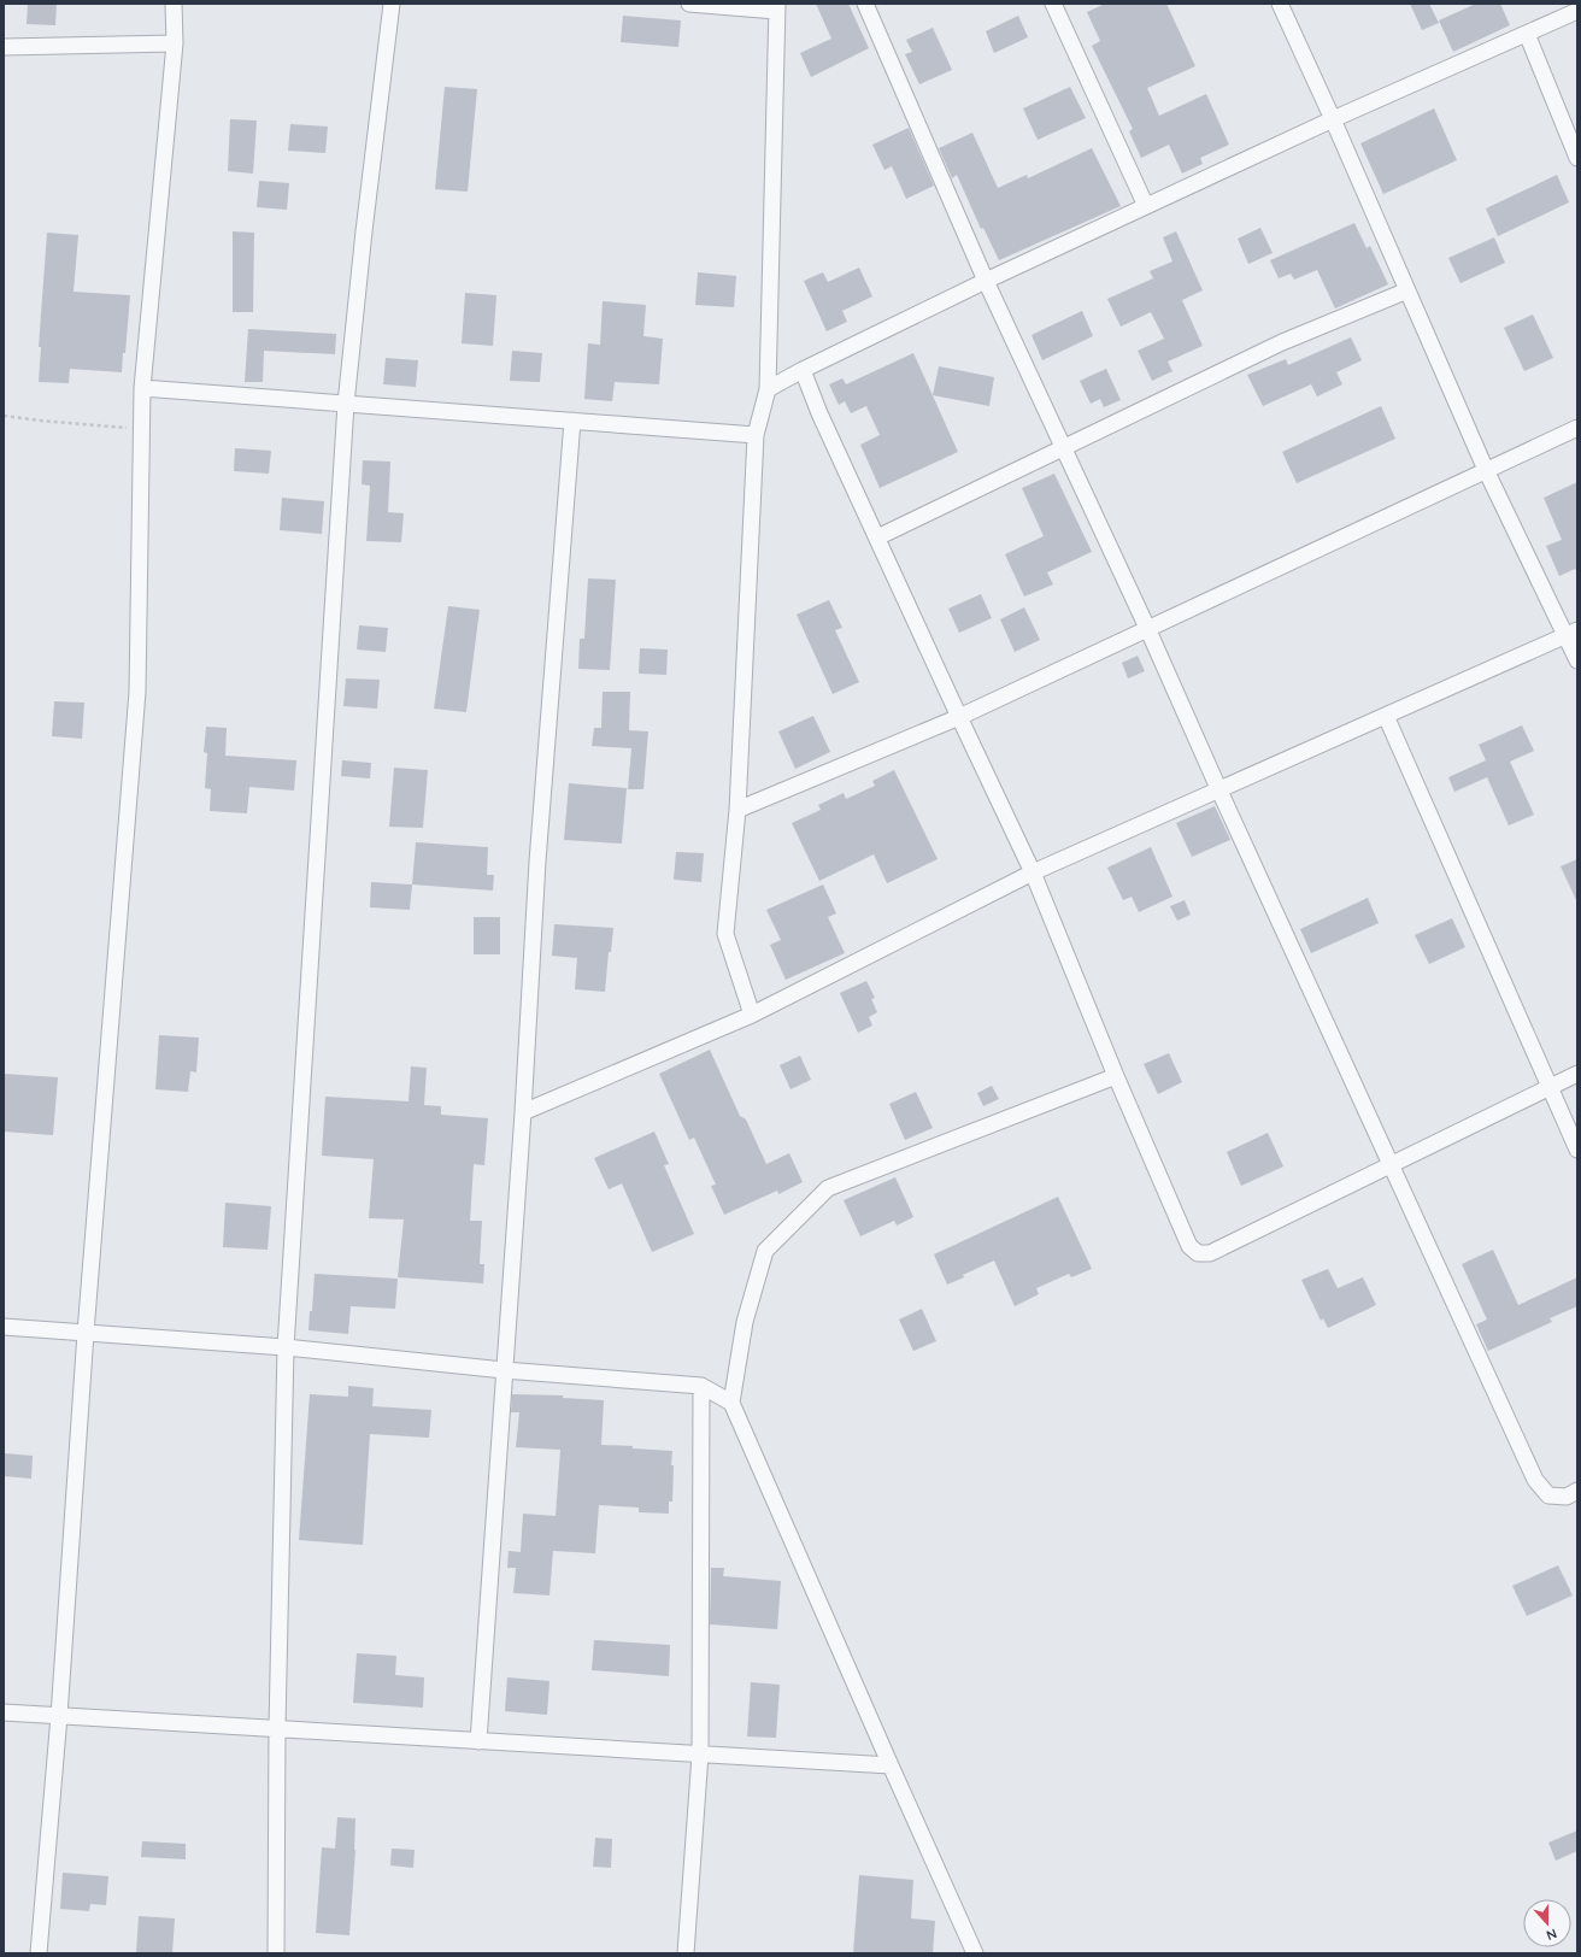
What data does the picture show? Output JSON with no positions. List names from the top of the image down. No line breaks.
{"north":"bottom"}
